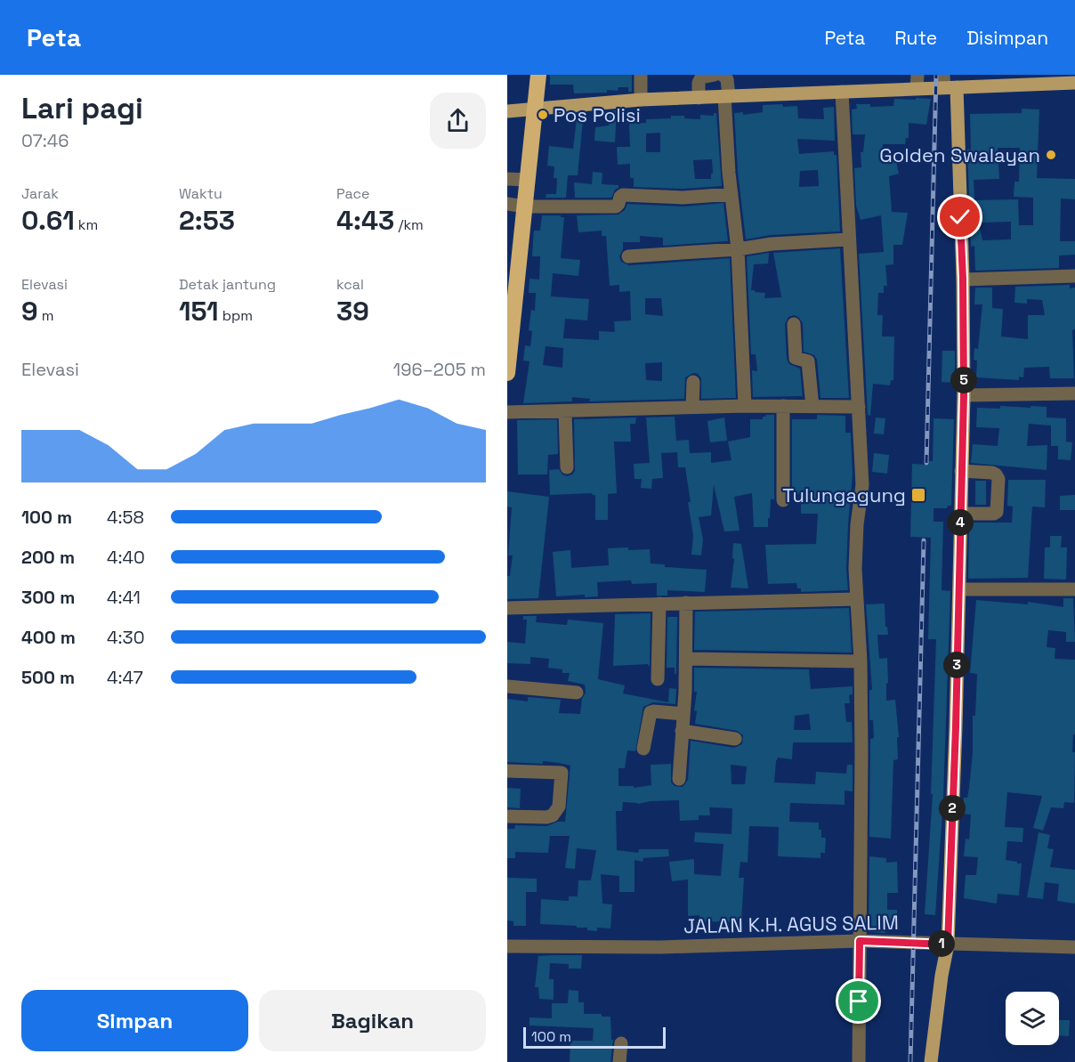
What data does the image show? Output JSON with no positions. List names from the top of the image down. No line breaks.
{"streets":{"street":["JALAN K.H. AGUS SALIM"]},"places":{"other":["Pos Polisi","Golden Swalayan"],"transit":["Tulungagung"]},"scale_bar":"100 m","page":{"header":"Peta","nav":["Peta","Rute","Disimpan"],"heading":["Lari pagi","07:46"],"stats":[["Jarak","0.61 km"],["Waktu","2:53"],["Pace","4:43 /km"],["Elevasi","9 m"],["Detak jantung","151 bpm"],["kcal","39"]],"chart":["Elevasi","196–205 m"],"pins":["5","4","3","2","1"],"list":[{"name":"100 m","note":"4:58"},{"name":"200 m","note":"4:40"},{"name":"300 m","note":"4:41"},{"name":"400 m","note":"4:30"},{"name":"500 m","note":"4:47"}],"buttons":["Simpan","Bagikan"],"scale":"100 m"}}
